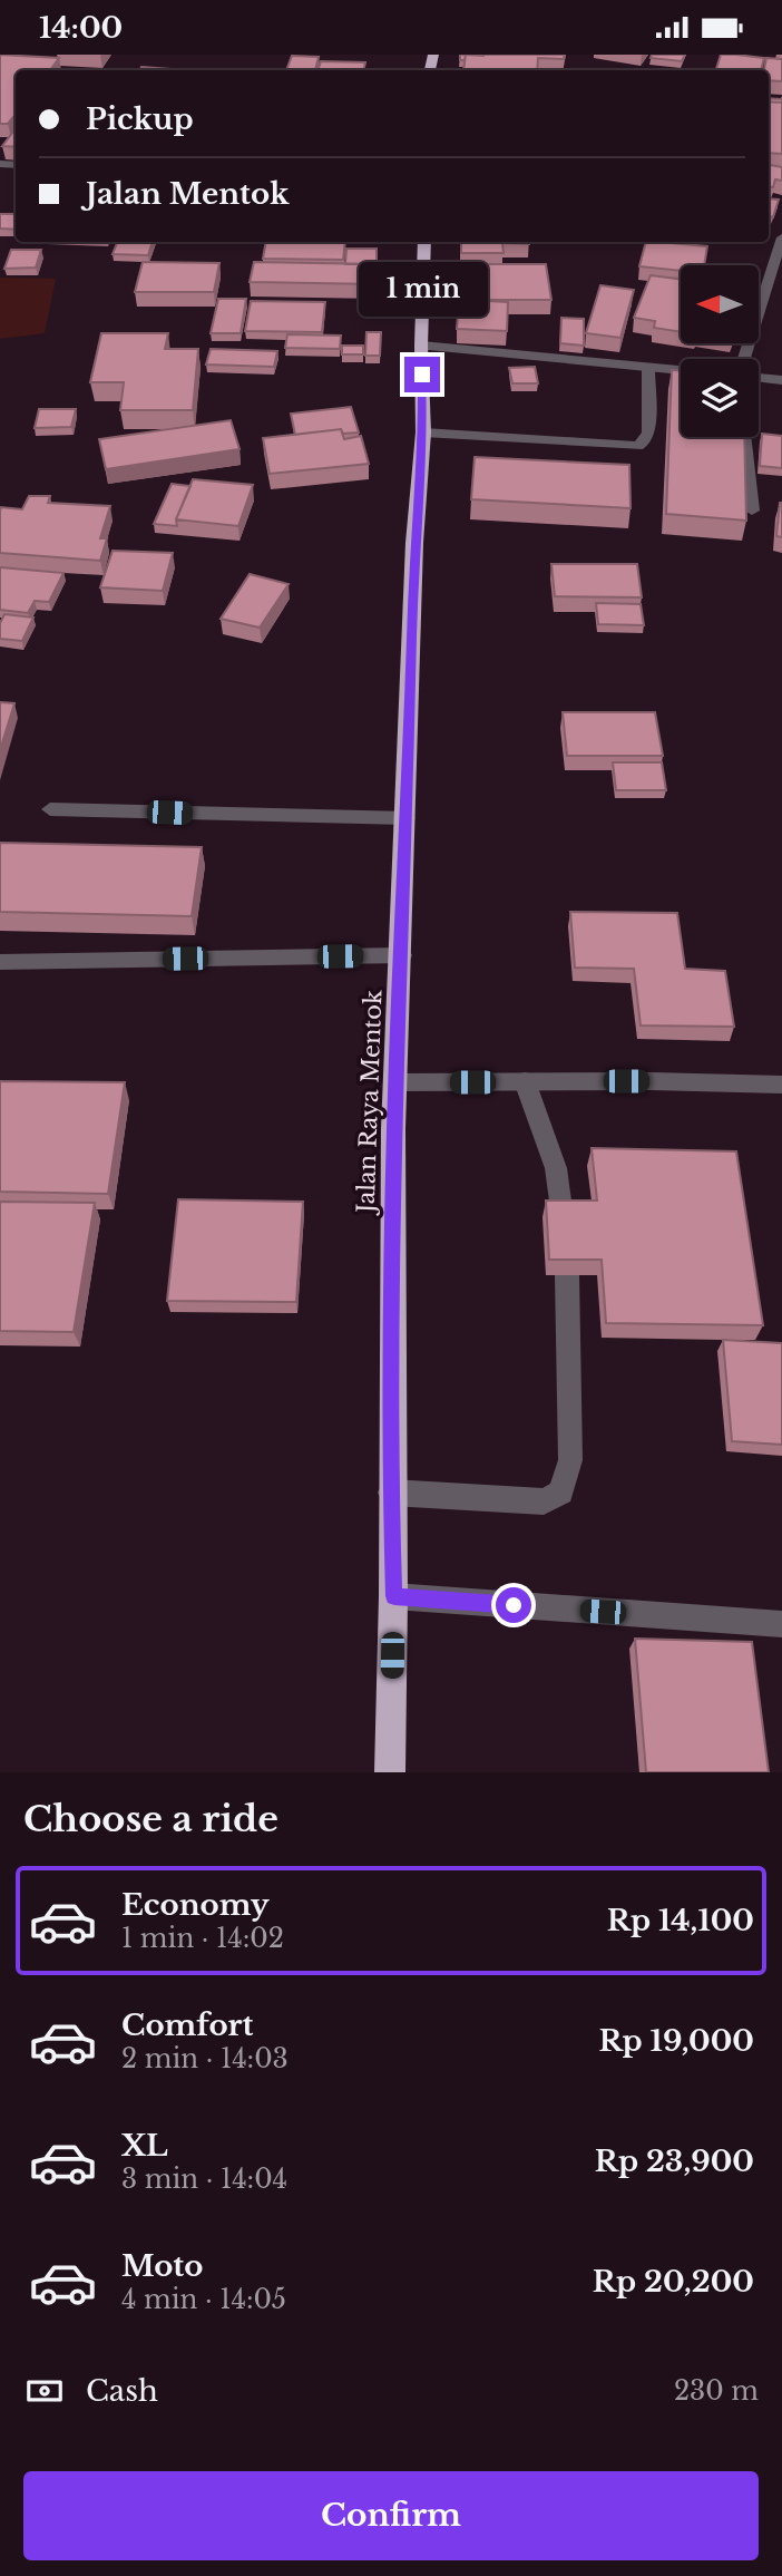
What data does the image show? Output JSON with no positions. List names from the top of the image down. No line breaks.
{"streets":{"highway":["Jalan Raya Mentok"]},"north":"left","page":{"status":"14:00","banner":["Pickup","Jalan Mentok"],"bubble":"1 min","heading":"Choose a ride","list":[{"name":"Economy","note":"1 min · 14:02","value":"Rp 14,100"},{"name":"Comfort","note":"2 min · 14:03","value":"Rp 19,000"},{"name":"XL","note":"3 min · 14:04","value":"Rp 23,900"},{"name":"Moto","note":"4 min · 14:05","value":"Rp 20,200"}],"pay":["Cash","230 m"],"buttons":"Confirm"}}
